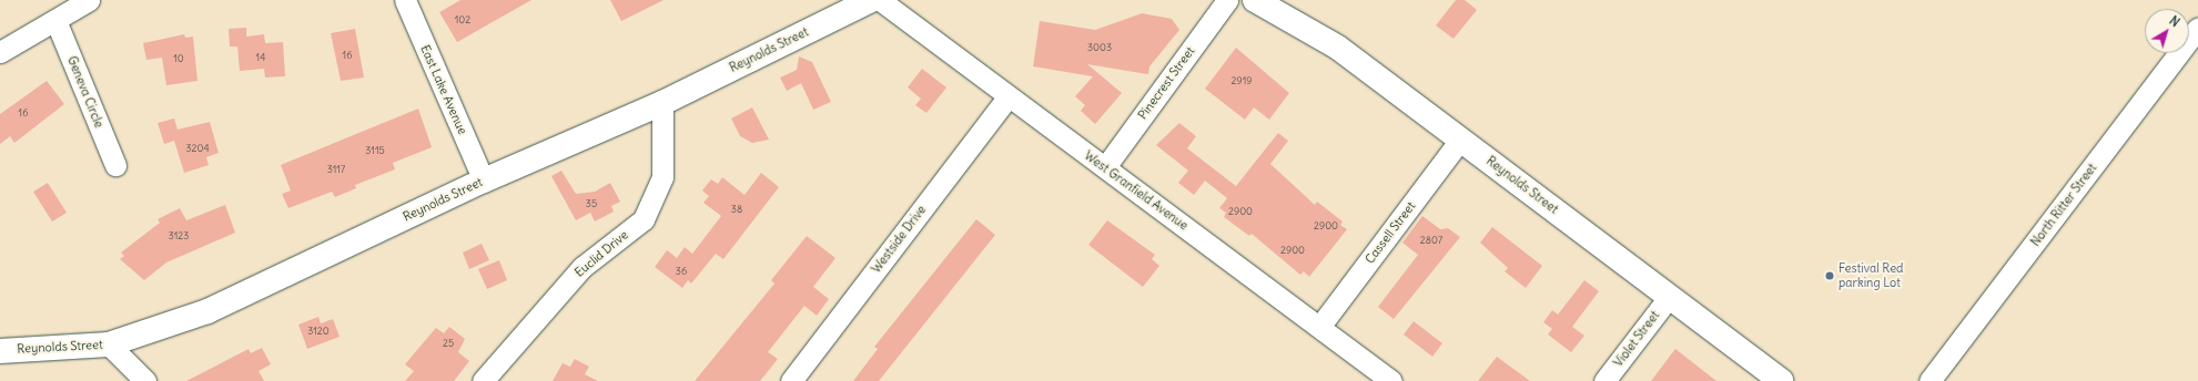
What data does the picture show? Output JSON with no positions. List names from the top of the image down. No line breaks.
{"streets":{"main road":["Reynolds Street"],"street":["Pinecrest Street","East Lake Avenue","Geneva Circle","West Granfield Avenue","North Ritter Street","Cassell Street","Westside Drive","Euclid Drive","Violet Street"]},"crossings":[["Reynolds Street","East Lake Avenue"],["Reynolds Street","Cassell Street"],["Reynolds Street","Euclid Drive"],["Reynolds Street","Violet Street"],["Pinecrest Street","West Granfield Avenue"],["West Granfield Avenue","Cassell Street"],["West Granfield Avenue","Westside Drive"]],"places":["Festival Red parking Lot"],"house_numbers":["102","3003","16","14","10","2919","16","3204","3115","3117","35","38","2900","2900","3123","2807","2900","36","3120","25"],"north":"top right"}
